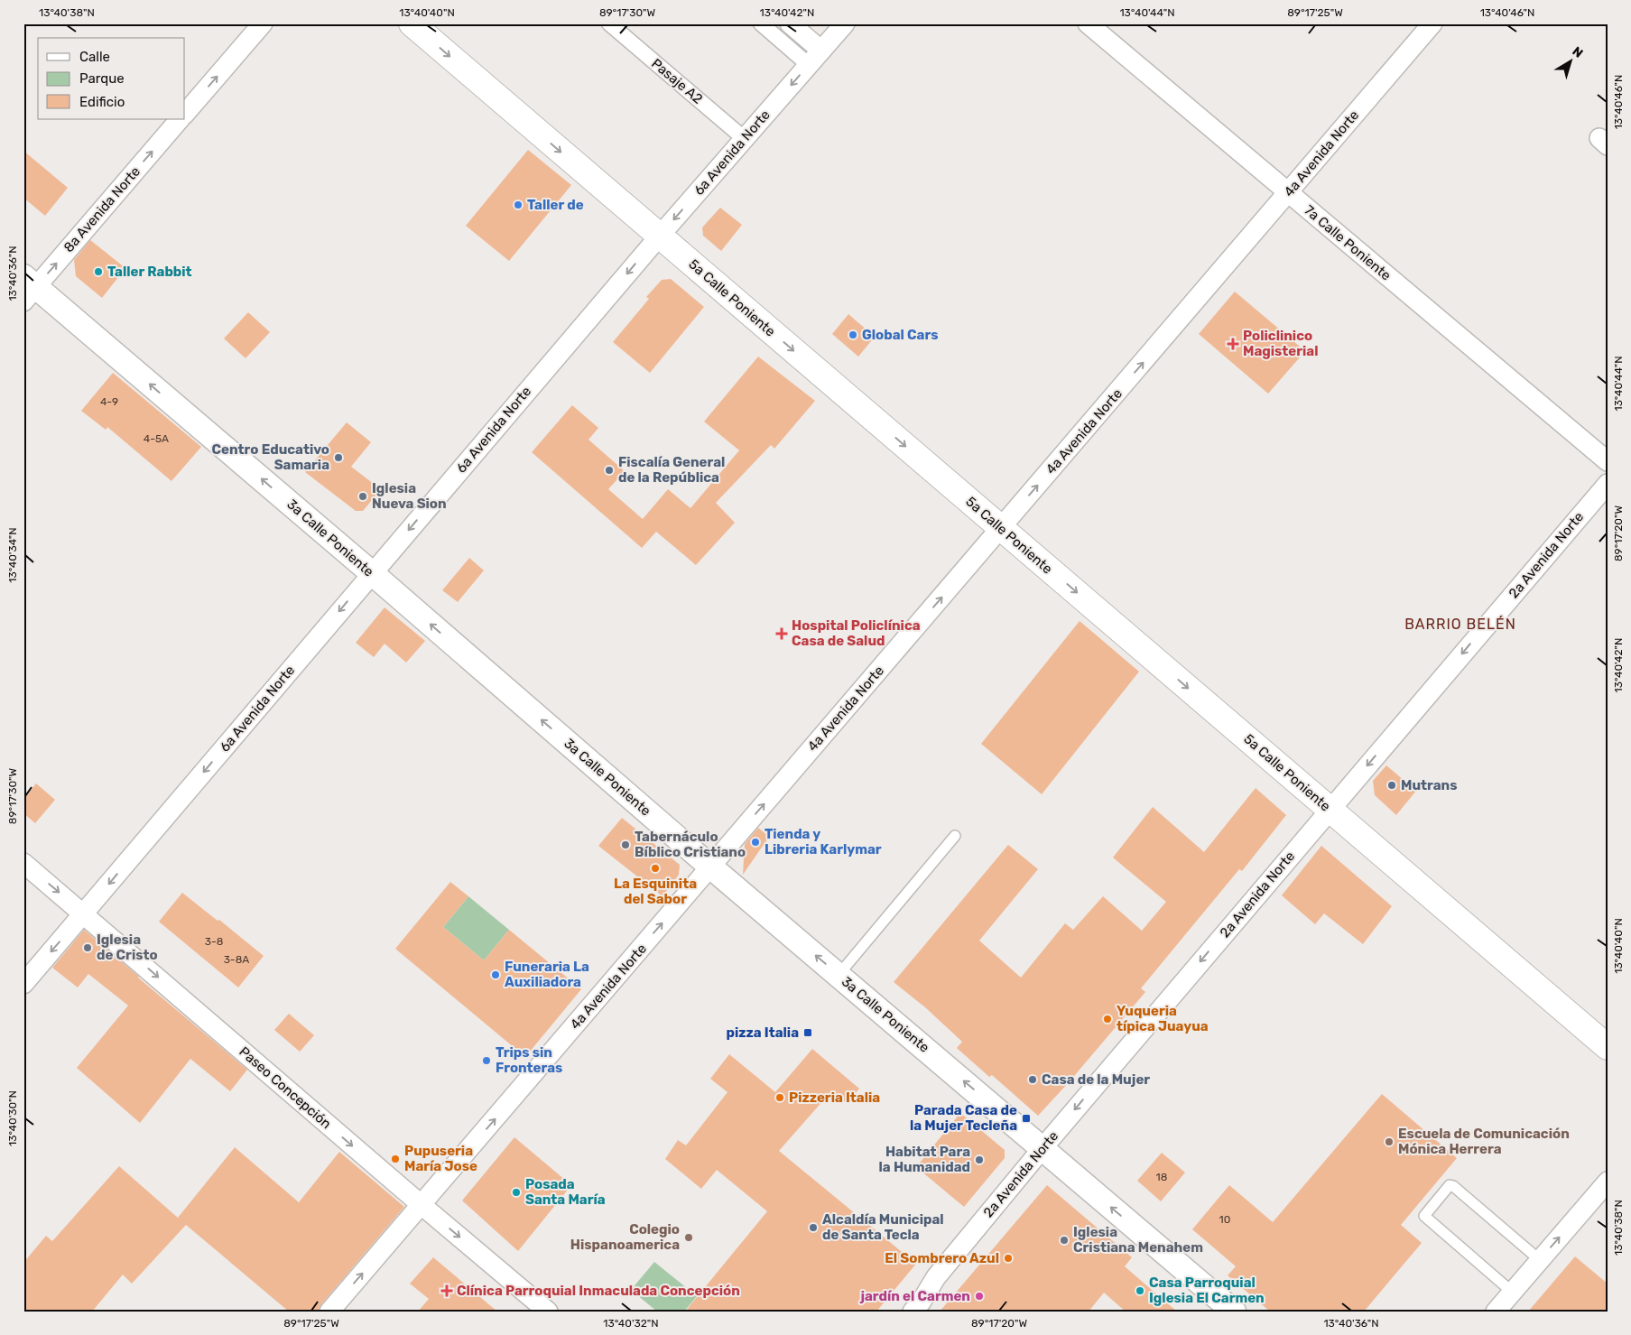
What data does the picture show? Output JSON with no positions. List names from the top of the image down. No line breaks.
{"streets":{"main road":["5a Calle Poniente"],"street":["Pasaje A2","6a Avenida Norte","4a Avenida Norte","8a Avenida Norte","7a Calle Poniente","3a Calle Poniente","2a Avenida Norte","Paseo Concepción"]},"crossings":[["Pasaje A2","6a Avenida Norte"],["6a Avenida Norte","5a Calle Poniente"],["6a Avenida Norte","3a Calle Poniente"],["6a Avenida Norte","Paseo Concepción"],["4a Avenida Norte","7a Calle Poniente"],["4a Avenida Norte","5a Calle Poniente"],["4a Avenida Norte","3a Calle Poniente"],["4a Avenida Norte","Paseo Concepción"],["8a Avenida Norte","3a Calle Poniente"],["5a Calle Poniente","2a Avenida Norte"],["3a Calle Poniente","2a Avenida Norte"]],"one_way":["6a Avenida Norte","4a Avenida Norte","8a Avenida Norte","5a Calle Poniente","3a Calle Poniente","2a Avenida Norte","Paseo Concepción"],"districts":["BARRIO BELÉN"],"places":{"other":["Taller de","Taller Rabbit","Global Cars","Centro Educativo Samaria","Fiscalía General de la República","Iglesia Nueva Sion","Mutrans","Tienda y Libreria Karlymar","Tabernáculo Bíblico Cristiano","La Esquinita del Sabor","Iglesia de Cristo","Funeraria La Auxiliadora","Yuqueria típica Juayua","Trips sin Fronteras","Casa de la Mujer","Pizzeria Italia","Escuela de Comunicación Mónica Herrera","Pupuseria María Jose","Habitat Para la Humanidad","Posada Santa María","Alcaldía Municipal de Santa Tecla","Colegio Hispanoamerica","Iglesia Cristiana Menahem","El Sombrero Azul","Casa Parroquial Iglesia El Carmen","jardín el Carmen"],"health":["Policlinico Magisterial","Hospital Policlínica Casa de Salud","Clínica Parroquial Inmaculada Concepción"],"transit":["pizza Italia","Parada Casa de la Mujer Tecleña"]},"house_numbers":["4-9","4-5A","3-8","3-8A","18","10"],"legend":["Calle","Parque","Edificio"],"north":"top right","coordinates":["13°40'38\"N","13°40'40\"N","89°17'30\"W","13°40'42\"N","13°40'44\"N","89°17'25\"W","13°40'46\"N","13°40'36\"N","89°17'20\"W","13°40'34\"N","13°40'30\"N","13°40'32\"N"]}
